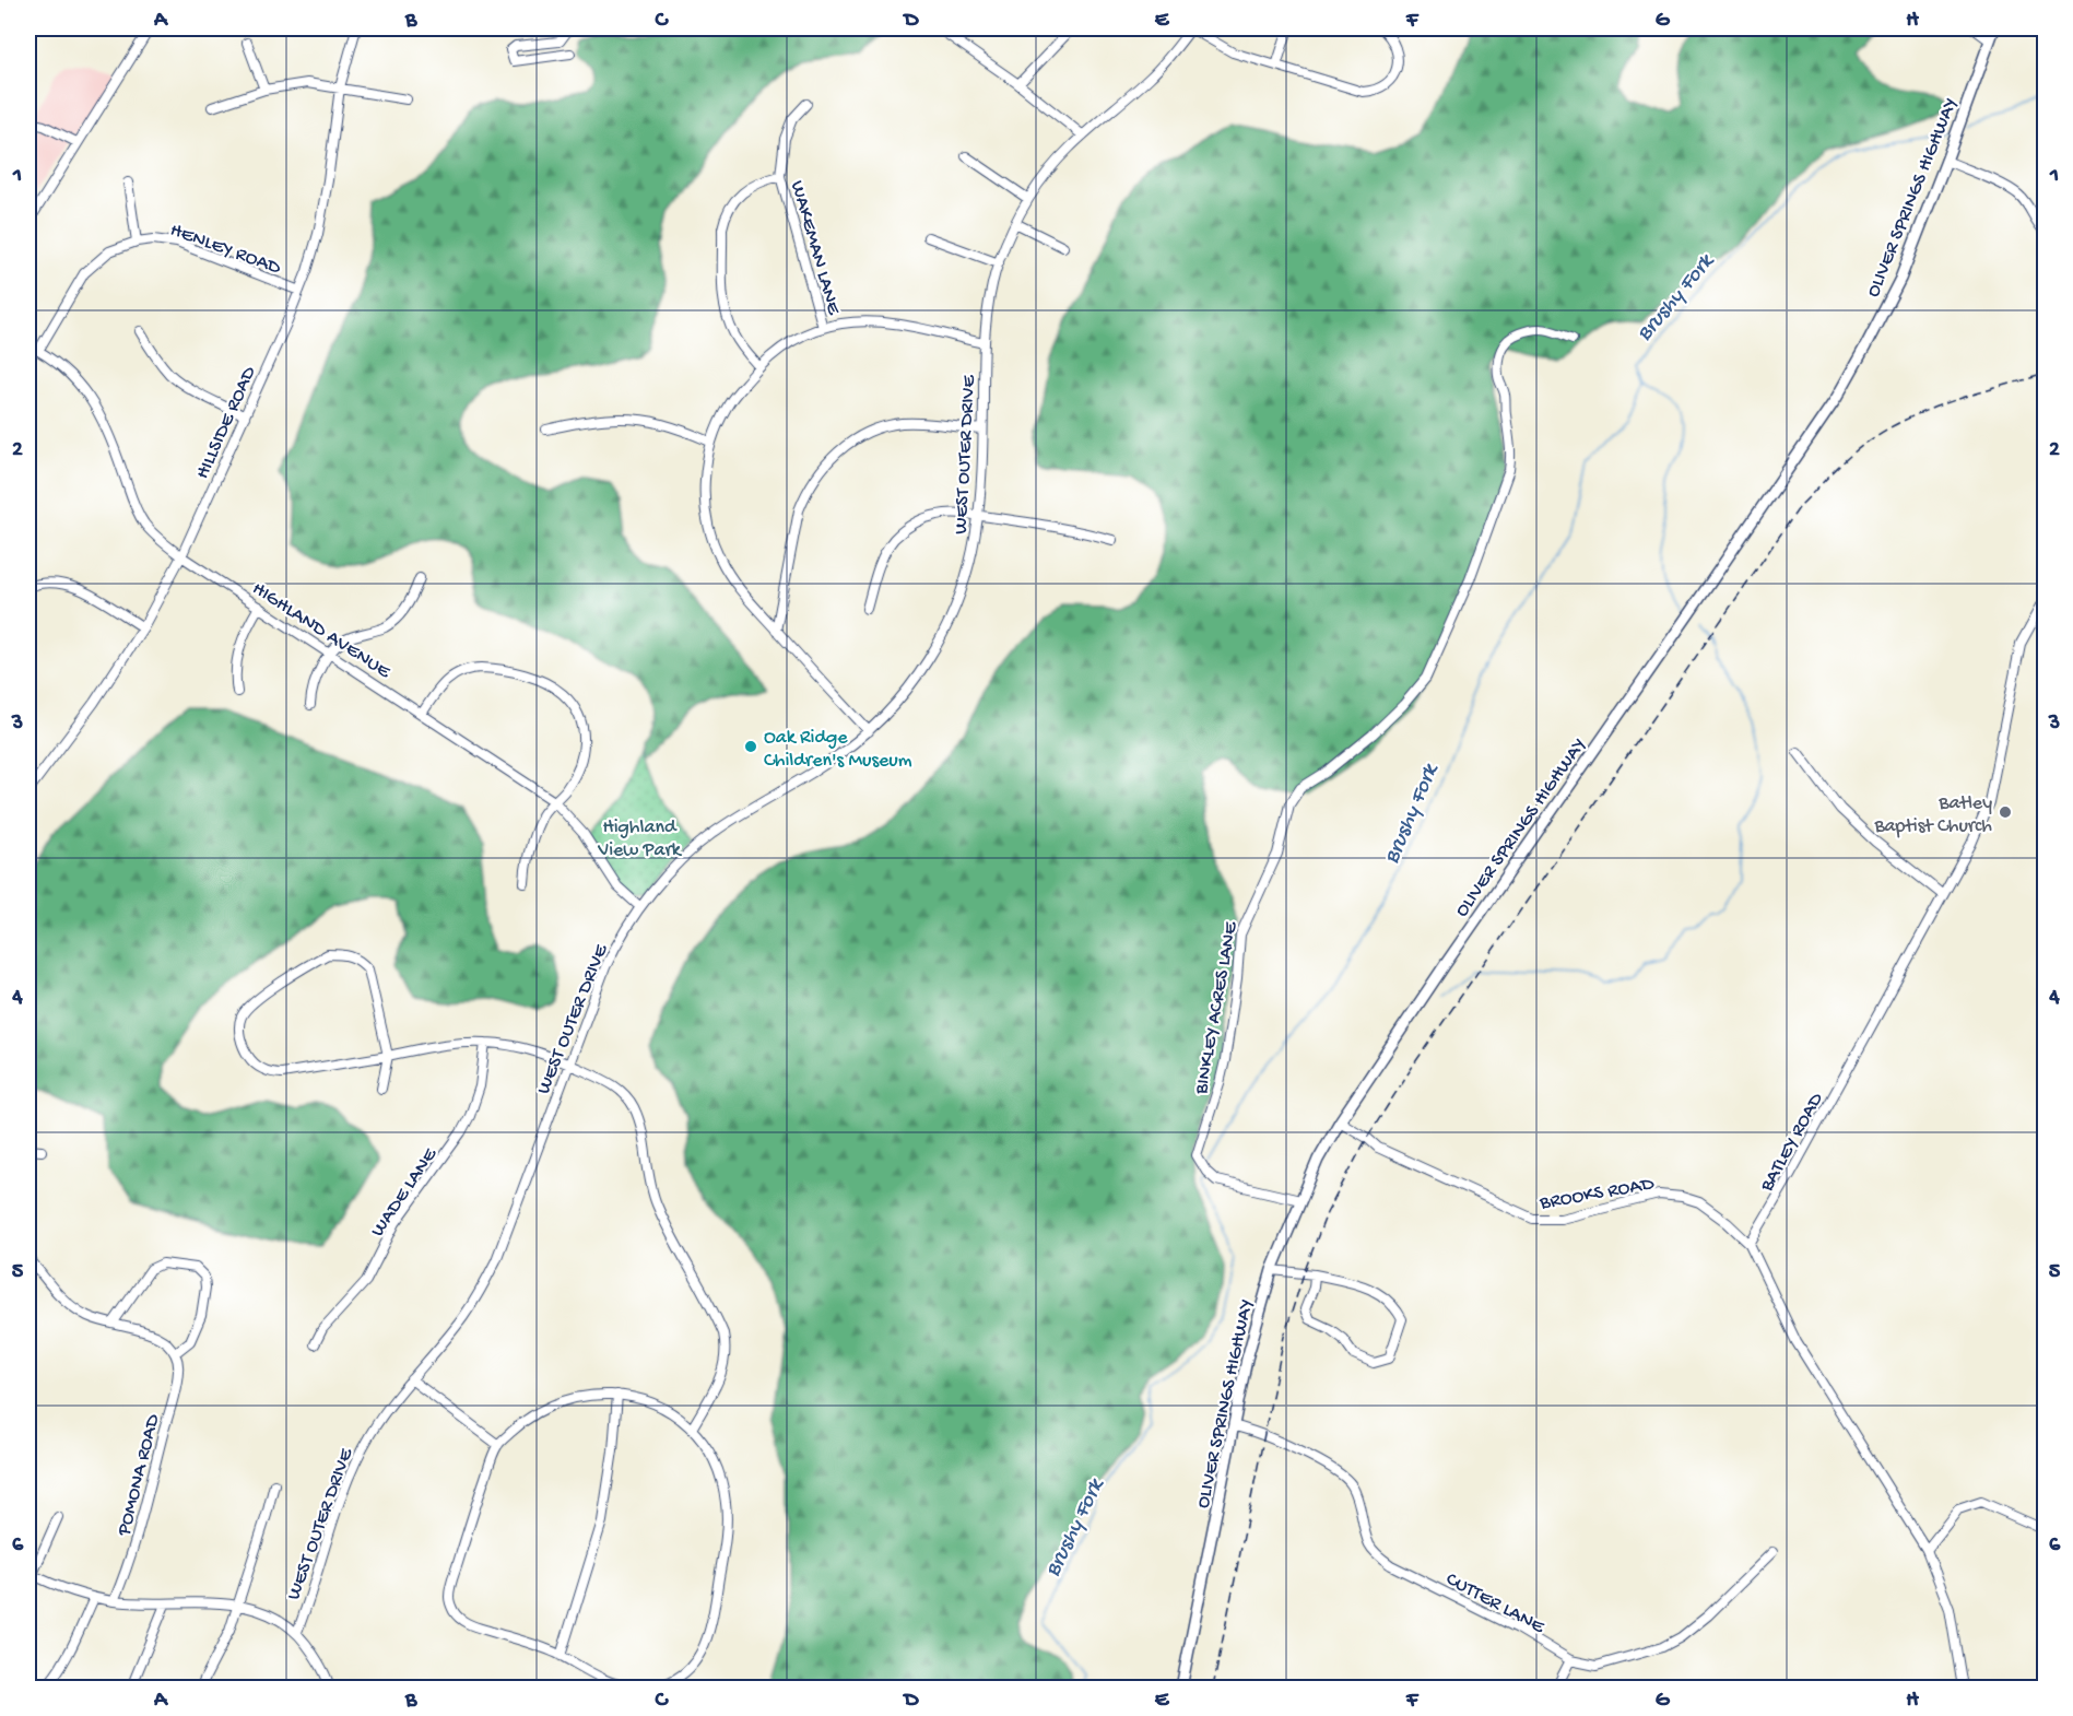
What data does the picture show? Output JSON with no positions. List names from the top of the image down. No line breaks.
{"streets":{"main road":["OLIVER SPRINGS HIGHWAY"],"street":["HENLEY ROAD","WAKEMAN LANE","HILLSIDE ROAD","WEST OUTER DRIVE","HIGHLAND AVENUE","BINKLEY ACRES LANE","BATLEY ROAD","WADE LANE","BROOKS ROAD","POMONA ROAD","CUTTER LANE"]},"crossings":[["OLIVER SPRINGS HIGHWAY","BINKLEY ACRES LANE"],["OLIVER SPRINGS HIGHWAY","BROOKS ROAD"],["OLIVER SPRINGS HIGHWAY","CUTTER LANE"],["HENLEY ROAD","HILLSIDE ROAD"],["HENLEY ROAD","HIGHLAND AVENUE"],["HILLSIDE ROAD","HIGHLAND AVENUE"],["WEST OUTER DRIVE","HIGHLAND AVENUE"],["BATLEY ROAD","BROOKS ROAD"]],"water":["Brushy Fork"],"parks":["Highland View Park"],"places":["Oak Ridge Children's Museum","Batley Baptist Church"],"grid":{"columns":["A","B","C","D","E","F","G","H"],"rows":["1","2","3","4","5","6"]}}
